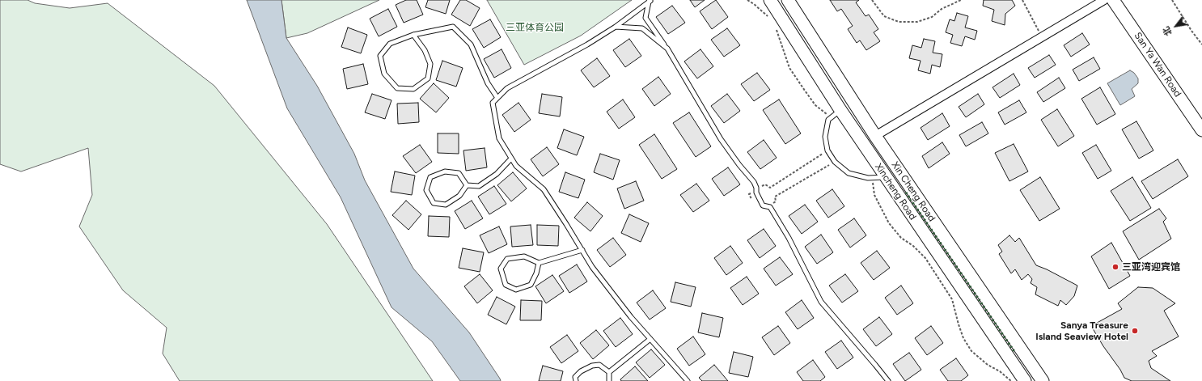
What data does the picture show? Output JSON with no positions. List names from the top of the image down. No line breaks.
{"streets":{"main road":["San Ya Wan Road","Xincheng Road","Xin Cheng Road"]},"parks":["三亚体育公园"],"places":["三亚湾迎宾馆","Sanya Treasure Island Seaview Hotel"],"north":"bottom left"}
